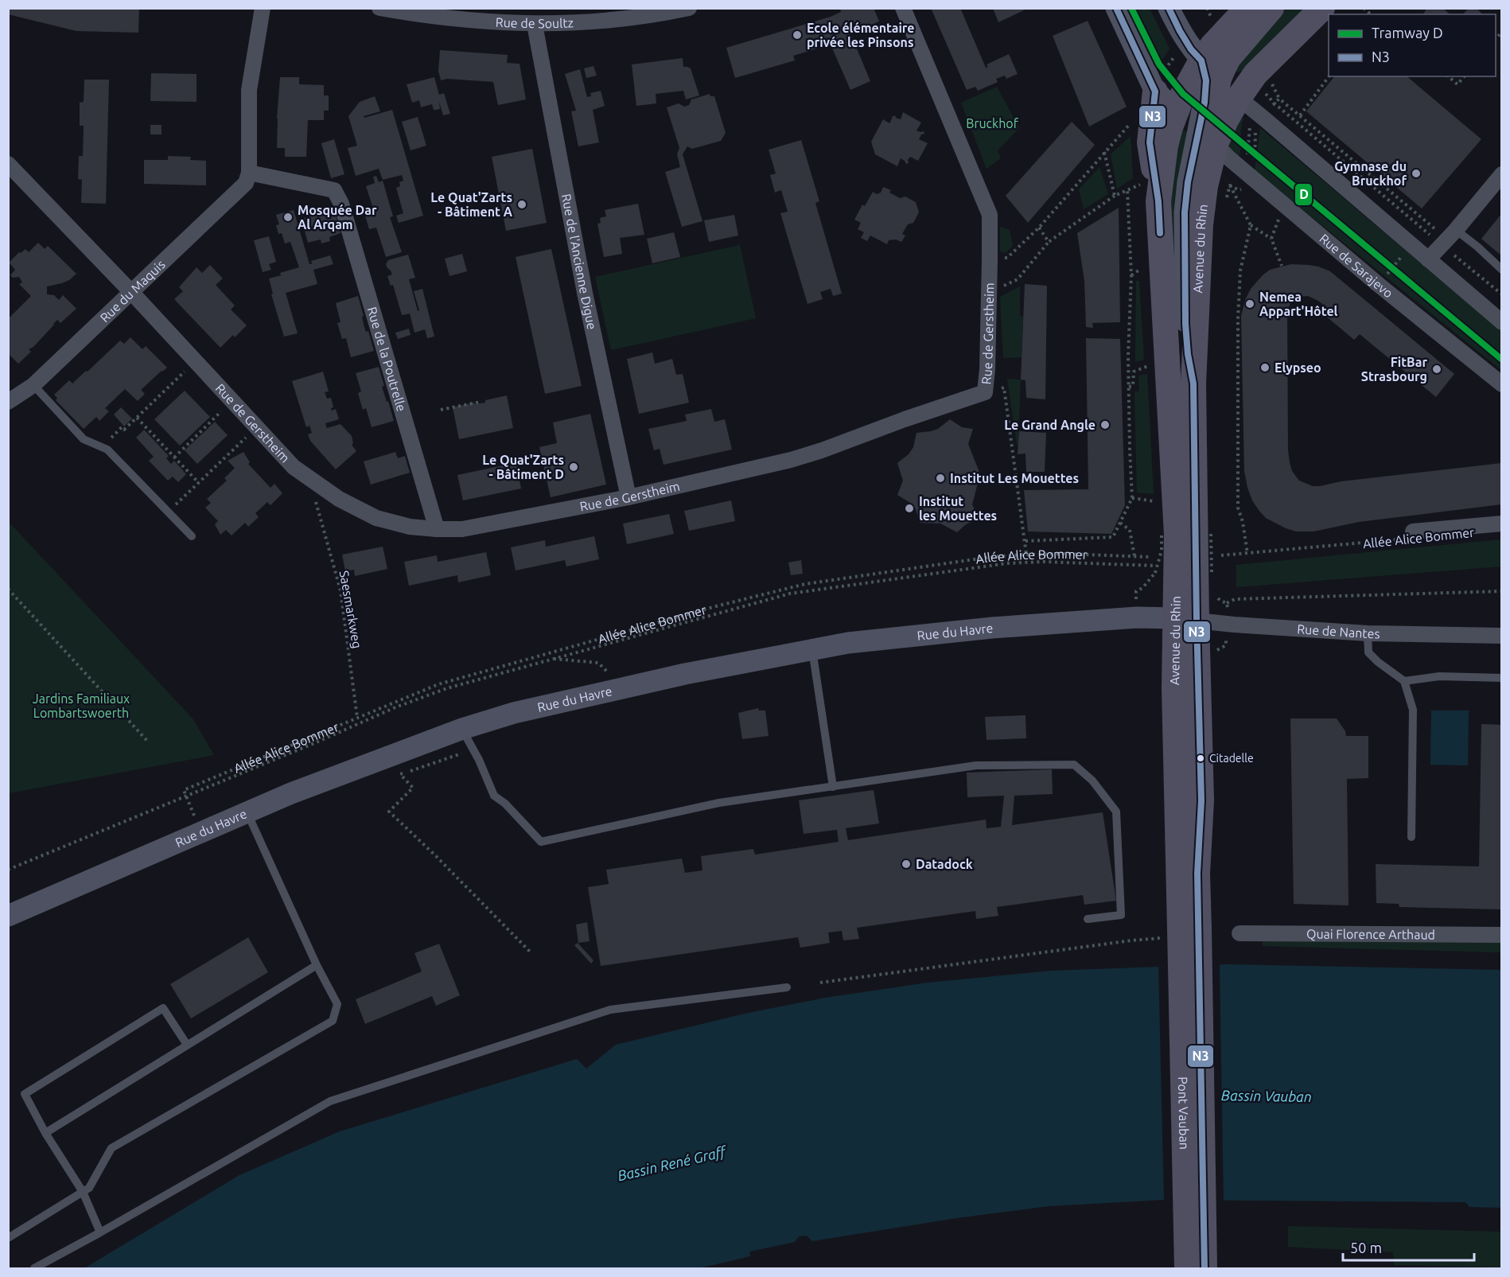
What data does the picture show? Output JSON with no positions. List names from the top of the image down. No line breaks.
{"streets":{"main road":["Avenue du Rhin","Rue du Havre","Pont Vauban"],"street":["Rue de Soultz","Rue de l'Ancienne Digue","Rue de Sarajevo","Rue du Maquis","Rue de Gerstheim","Rue de la Poutrelle","Allée Alice Bommer","Rue de Nantes","Quai Florence Arthaud"],"path":["Saesmarkweg"]},"crossings":[["Rue de Soultz","Rue de l'Ancienne Digue"],["Avenue du Rhin","Rue de Sarajevo"],["Avenue du Rhin","Rue de Nantes"],["Avenue du Rhin","Rue du Havre"],["Avenue du Rhin","Pont Vauban"],["Rue de l'Ancienne Digue","Rue de Gerstheim"],["Rue du Maquis","Rue de Gerstheim"],["Rue du Maquis","Rue de la Poutrelle"],["Rue de Gerstheim","Rue de la Poutrelle"],["Rue de Gerstheim","Saesmarkweg"],["Allée Alice Bommer","Saesmarkweg"],["Rue de Nantes","Rue du Havre"]],"water":["Bassin Vauban","Bassin René Graff"],"parks":["Bruckhof","Jardins Familiaux Lombartswoerth"],"places":["Ecole élémentaire privée les Pinsons","Gymnase du Bruckhof","Le Quat'Zarts - Bâtiment A","Mosquée Dar Al Arqam","Nemea Appart'Hôtel","Elypseo","FitBar Strasbourg","Le Grand Angle","Le Quat'Zarts - Bâtiment D","Institut Les Mouettes","Institut les Mouettes","Citadelle","Datadock"],"lines":["tram line D","transit line N3"],"legend":["Tramway D","N3"],"scale_bar":"50 m"}
